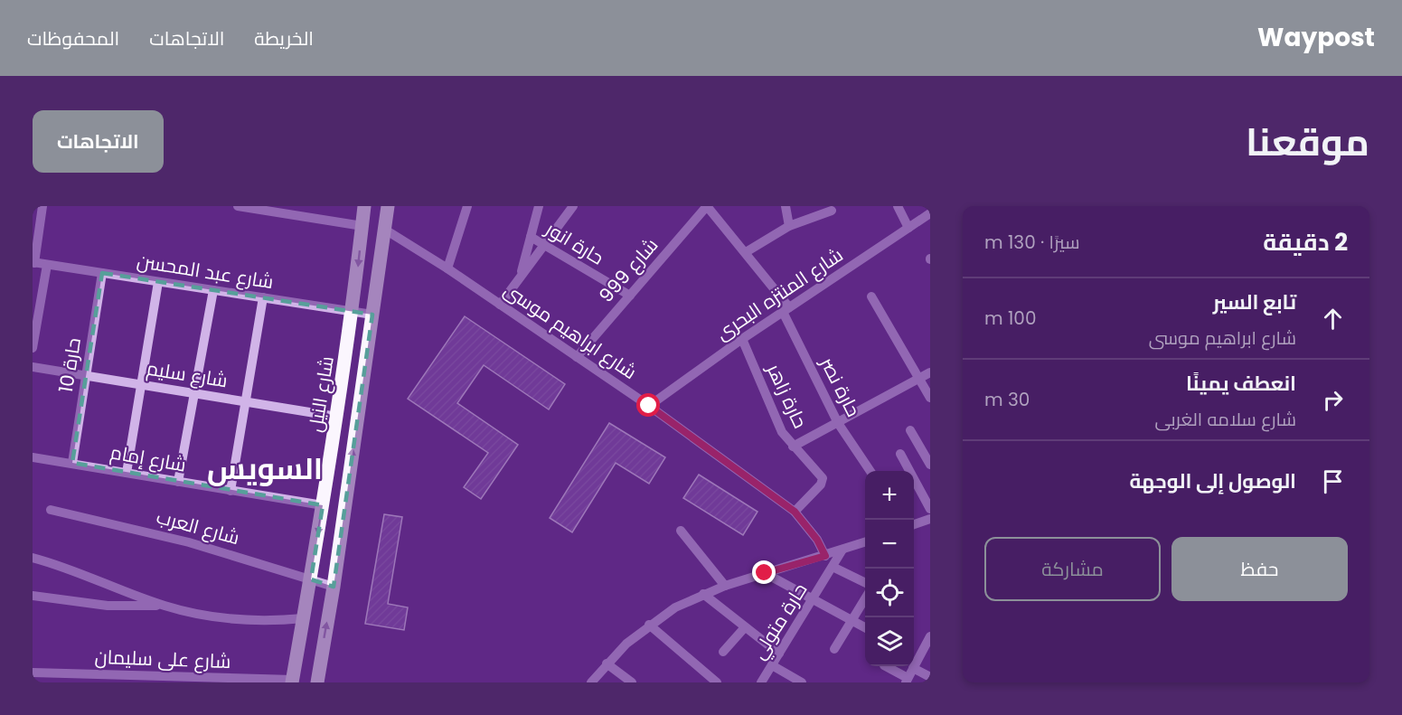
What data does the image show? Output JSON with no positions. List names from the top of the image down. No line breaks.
{"streets":{"main road":["شارع النيل"],"street":["حارة انور","شارع 999","شارع عبد المحسن","شارع المنتزه البحرى","شارع ابراهيم موسى","حارة 10","شارع سليم","حارة نصر","حارة زاهر","شارع إمام","شارع العرب","حارة متولي","شارع على سليمان"]},"crossings":[["حارة انور","شارع 999"],["شارع 999","شارع ابراهيم موسى"],["شارع 999","حارة نصر"],["شارع عبد المحسن","حارة 10"],["شارع عبد المحسن","شارع النيل"],["شارع المنتزه البحرى","شارع ابراهيم موسى"],["شارع المنتزه البحرى","حارة نصر"],["شارع المنتزه البحرى","حارة زاهر"],["شارع ابراهيم موسى","شارع النيل"],["شارع ابراهيم موسى","حارة زاهر"],["حارة 10","شارع سليم"],["حارة 10","شارع إمام"],["شارع سليم","شارع النيل"],["شارع النيل","شارع إمام"],["شارع النيل","شارع العرب"],["شارع النيل","شارع على سليمان"]],"districts":["السويس"],"page":{"header":"Waypost","nav":["الخريطة","الاتجاهات","المحفوظات"],"title":"موقعنا","buttons":["الاتجاهات",["حفظ","مشاركة"]],"heading":["2 دقيقة","سيرًا · 130 m"],"list":[["تابع السير","شارع ابراهيم موسى","100 m"],["انعطف يمينًا","شارع سلامه الغربى","30 m"],"الوصول إلى الوجهة"],"map_buttons":["+","−"]}}
